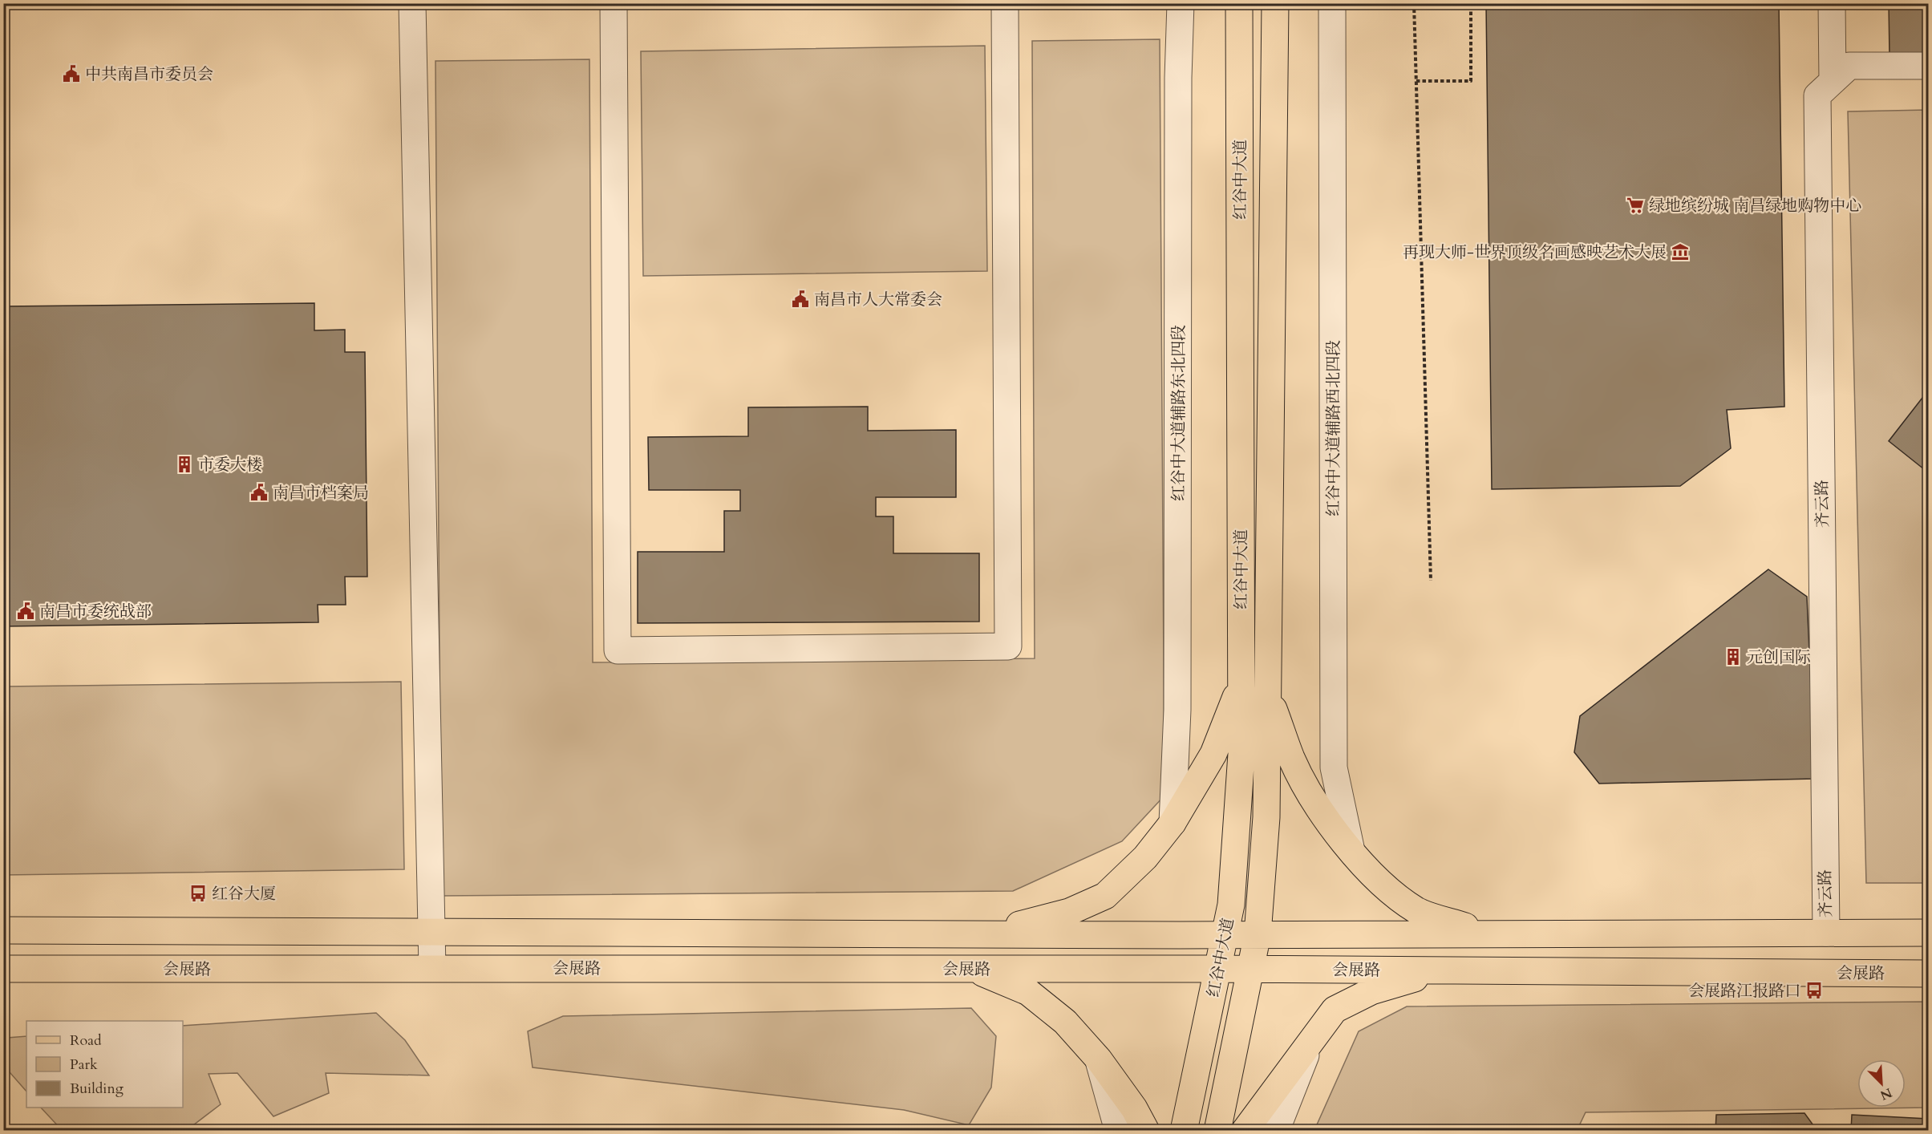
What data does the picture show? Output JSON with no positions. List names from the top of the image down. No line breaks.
{"streets":{"main road":["红谷中大道","会展路"],"street":["红谷中大道辅路东北四段","红谷中大道辅路西北四段","齐云路"]},"crossings":[["红谷中大道","会展路"]],"places":{"public building":["中共南昌市委员会","南昌市人大常委会","南昌市档案局","南昌市委统战部"],"supermarket":["绿地缤纷城 南昌绿地购物中心"],"museum":["再现大师-世界顶级名画感映艺术大展"],"building":["市委大楼","元创国际"],"bus stop":["红谷大厦","会展路江报路口"]},"legend":["Road","Park","Building"],"north":"bottom right"}
